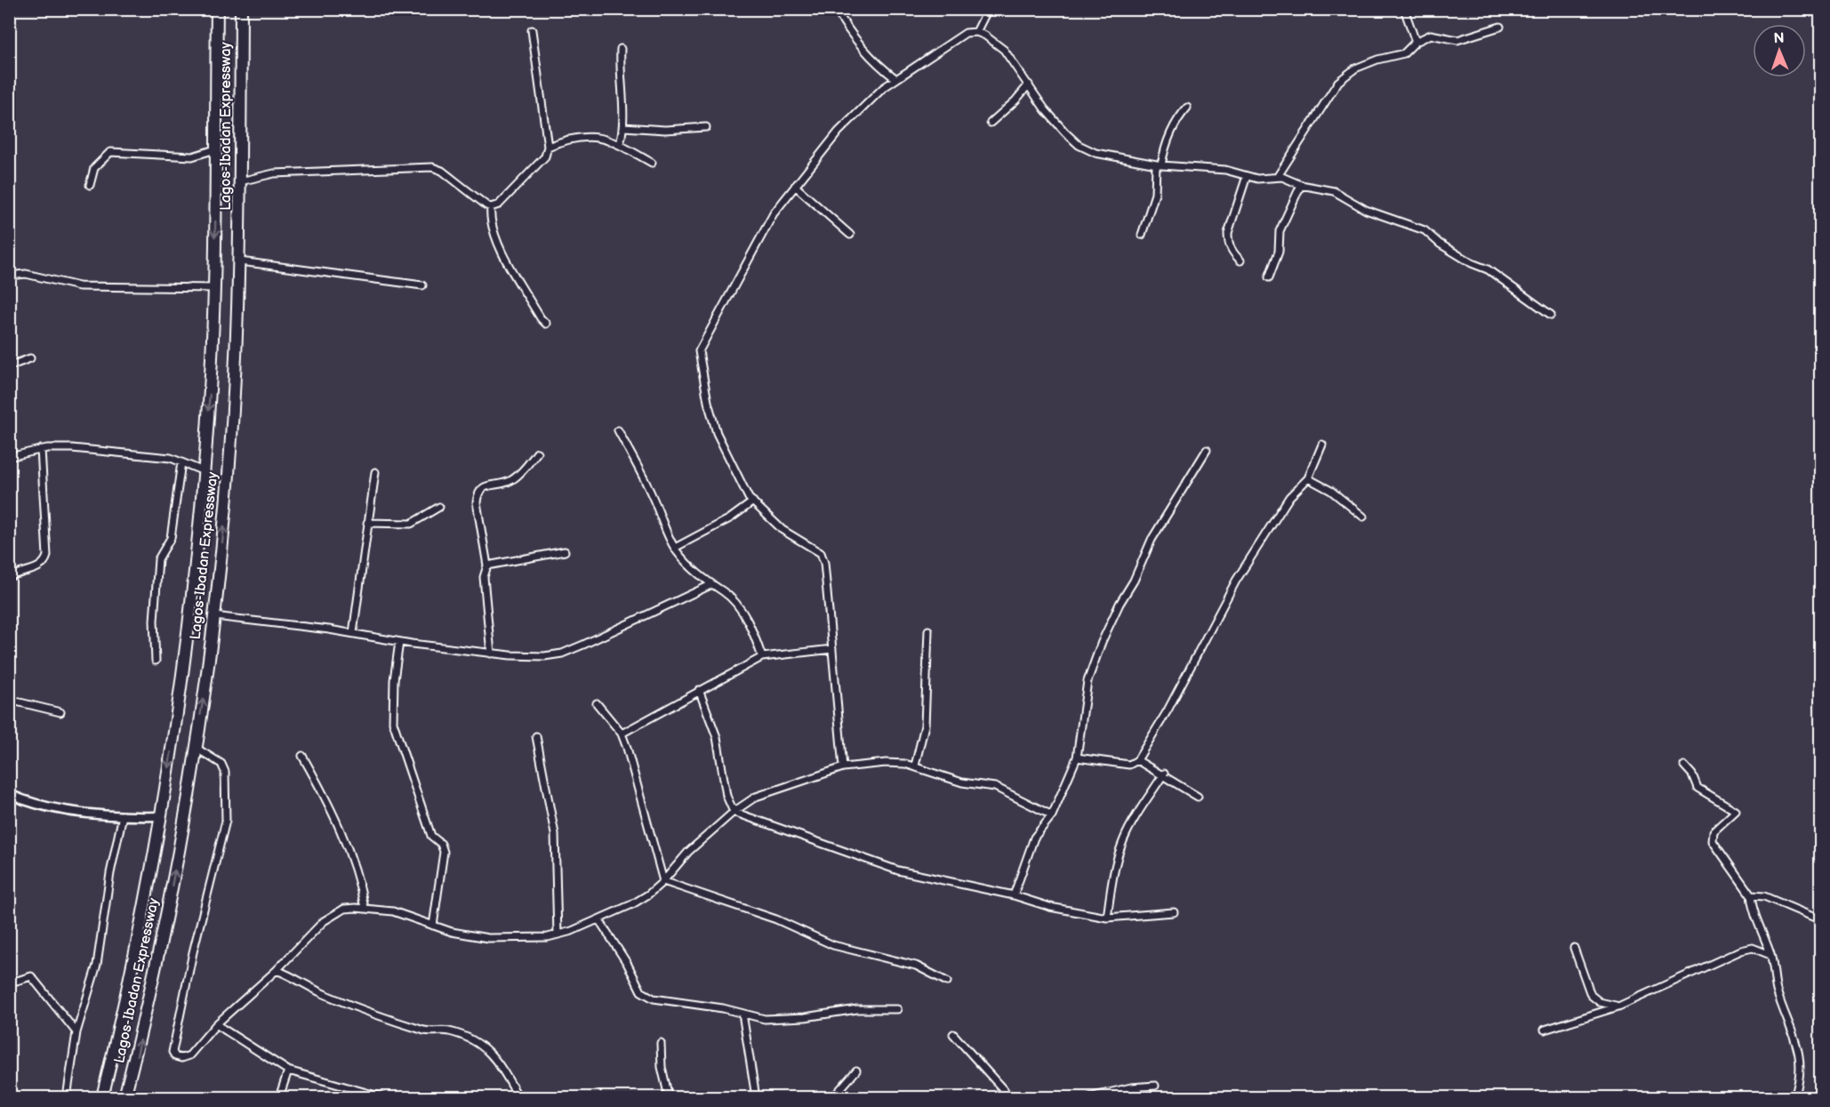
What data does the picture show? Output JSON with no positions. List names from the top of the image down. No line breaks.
{"streets":{"highway":["Lagos-Ibadan Expressway"]},"north":"top"}
